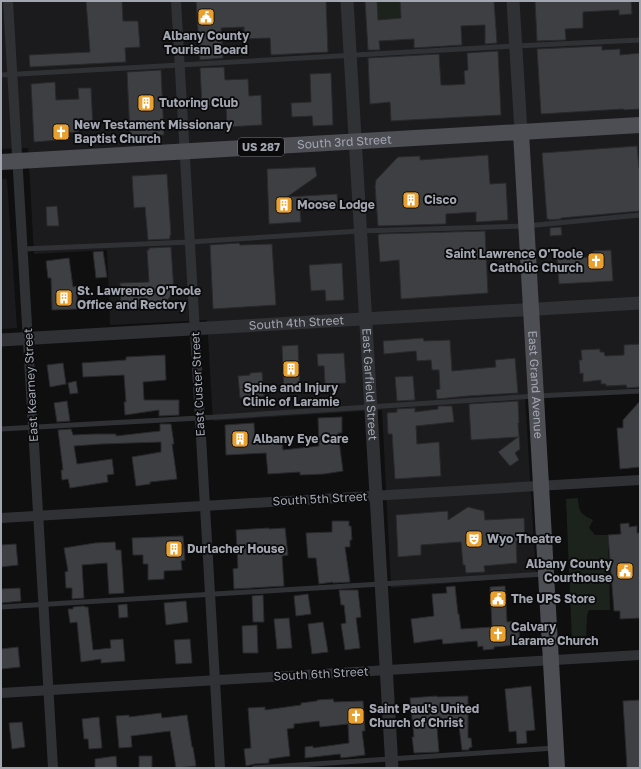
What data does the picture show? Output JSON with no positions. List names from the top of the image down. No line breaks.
{"streets":{"main road":["South 3rd Street","US 287","East Grand Avenue"],"street":["South 4th Street","East Custer Street","East Garfield Street","East Kearney Street","South 5th Street","South 6th Street"]},"crossings":[["South 3rd Street","East Custer Street"],["South 3rd Street","East Garfield Street"],["South 3rd Street","East Grand Avenue"],["South 3rd Street","East Kearney Street"],["South 4th Street","East Custer Street"],["South 4th Street","East Garfield Street"],["South 4th Street","East Grand Avenue"],["South 4th Street","East Kearney Street"],["East Custer Street","South 5th Street"],["East Custer Street","South 6th Street"],["East Garfield Street","South 5th Street"],["East Garfield Street","South 6th Street"],["East Grand Avenue","South 5th Street"],["East Grand Avenue","South 6th Street"],["East Kearney Street","South 5th Street"],["East Kearney Street","South 6th Street"]],"places":{"public building":["Albany County Tourism Board","Albany County Courthouse","The UPS Store"],"building":["Tutoring Club","Cisco","Moose Lodge","St. Lawrence O'Toole Office and Rectory","Spine and Injury Clinic of Laramie","Albany Eye Care","Durlacher House"],"church":["New Testament Missionary Baptist Church","Saint Lawrence O'Toole Catholic Church","Calvary Larame Church","Saint Paul's United Church of Christ"],"theatre":["Wyo Theatre"]}}
